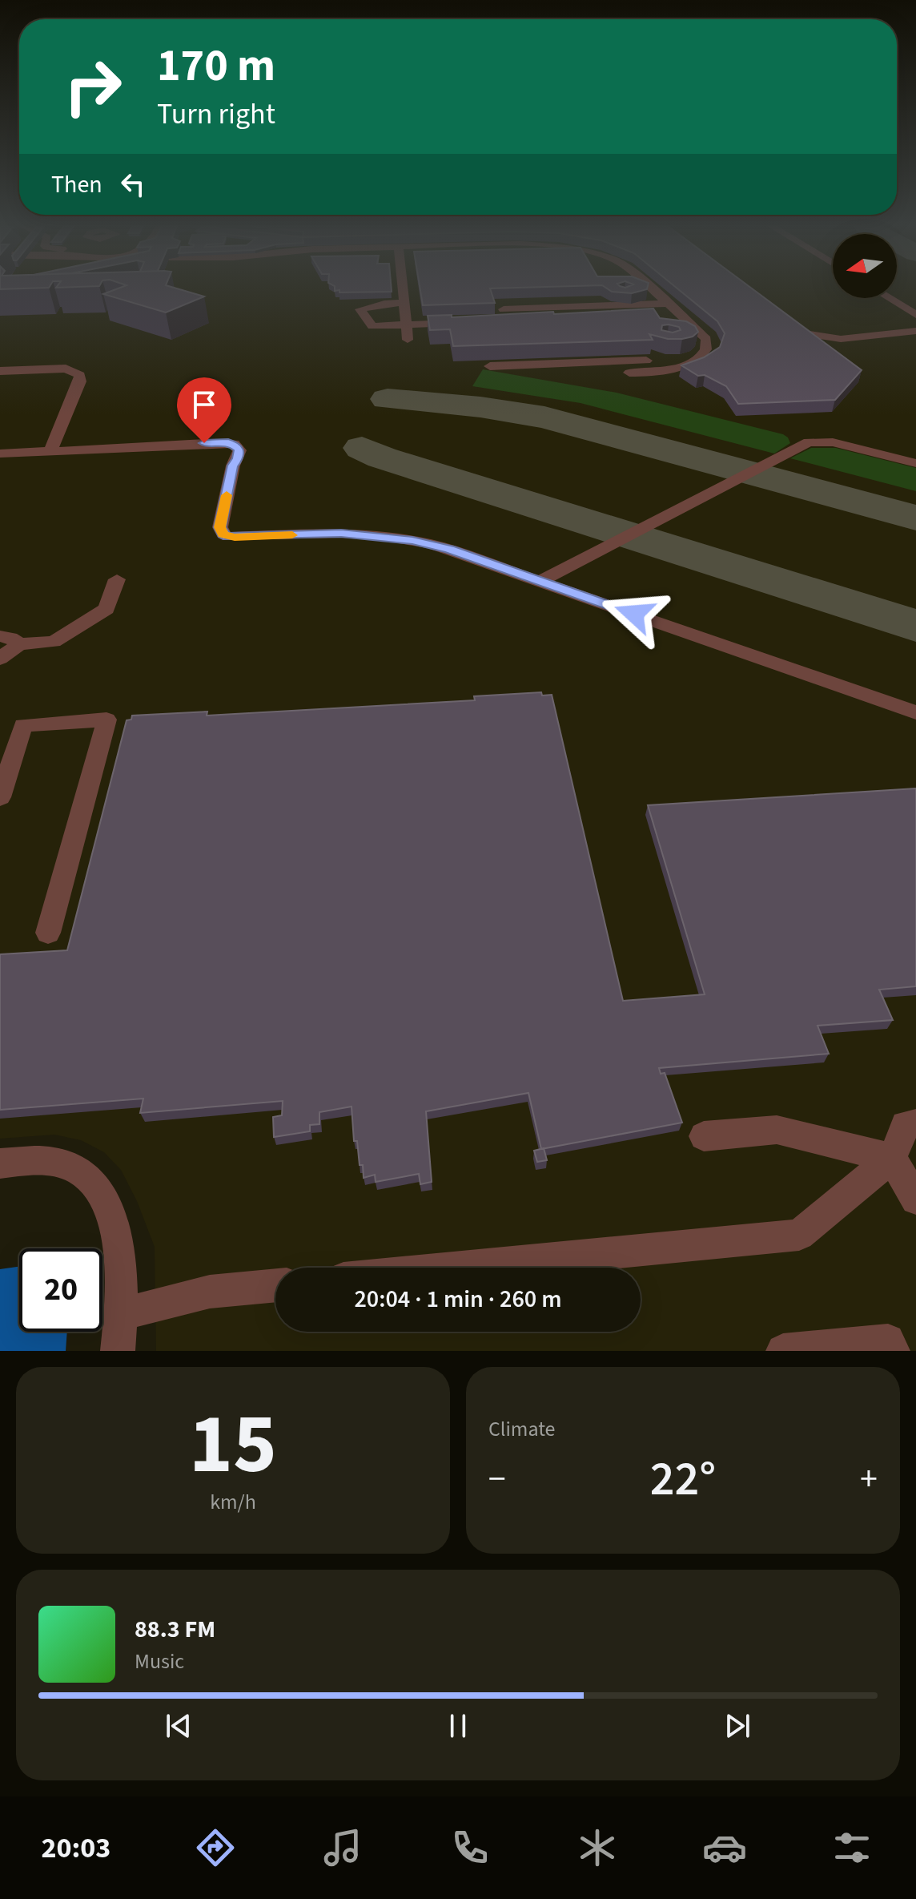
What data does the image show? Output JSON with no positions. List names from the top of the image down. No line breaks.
{"north":"left","page":{"turn":["170 m","Turn right"],"then":"Then","limit":"20","trip":"20:04 · 1 min · 260 m","tile":[["15","km/h"],"Climate"],"heat":["−","22°","+"],"song":["88.3 FM","Music"],"tabs":"20:03"}}
